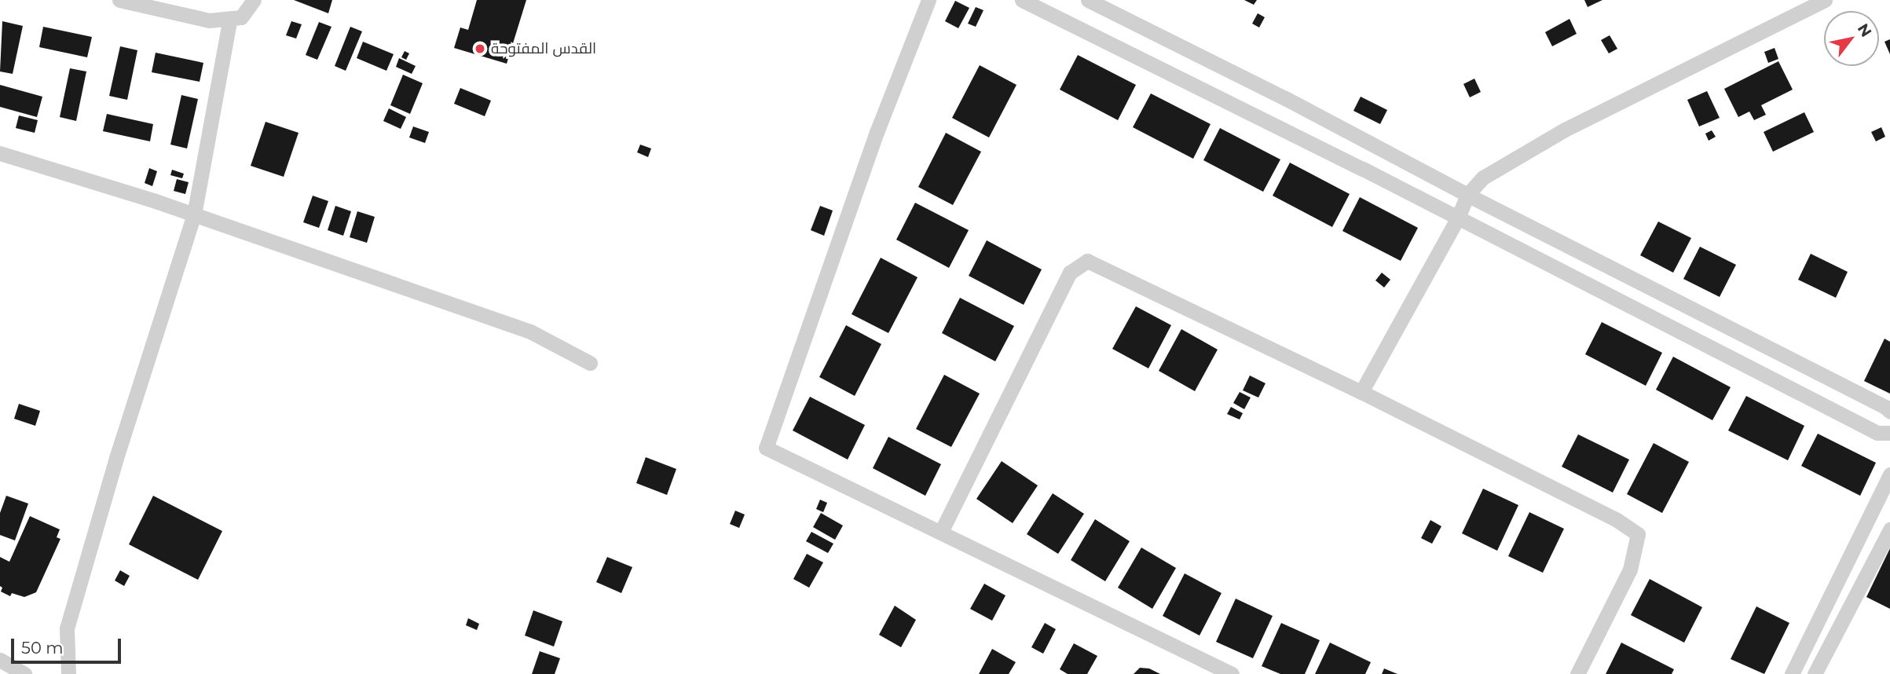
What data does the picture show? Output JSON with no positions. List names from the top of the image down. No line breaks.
{"places":["القدس المفتوحة"],"scale_bar":"50 m","north":"top right"}
